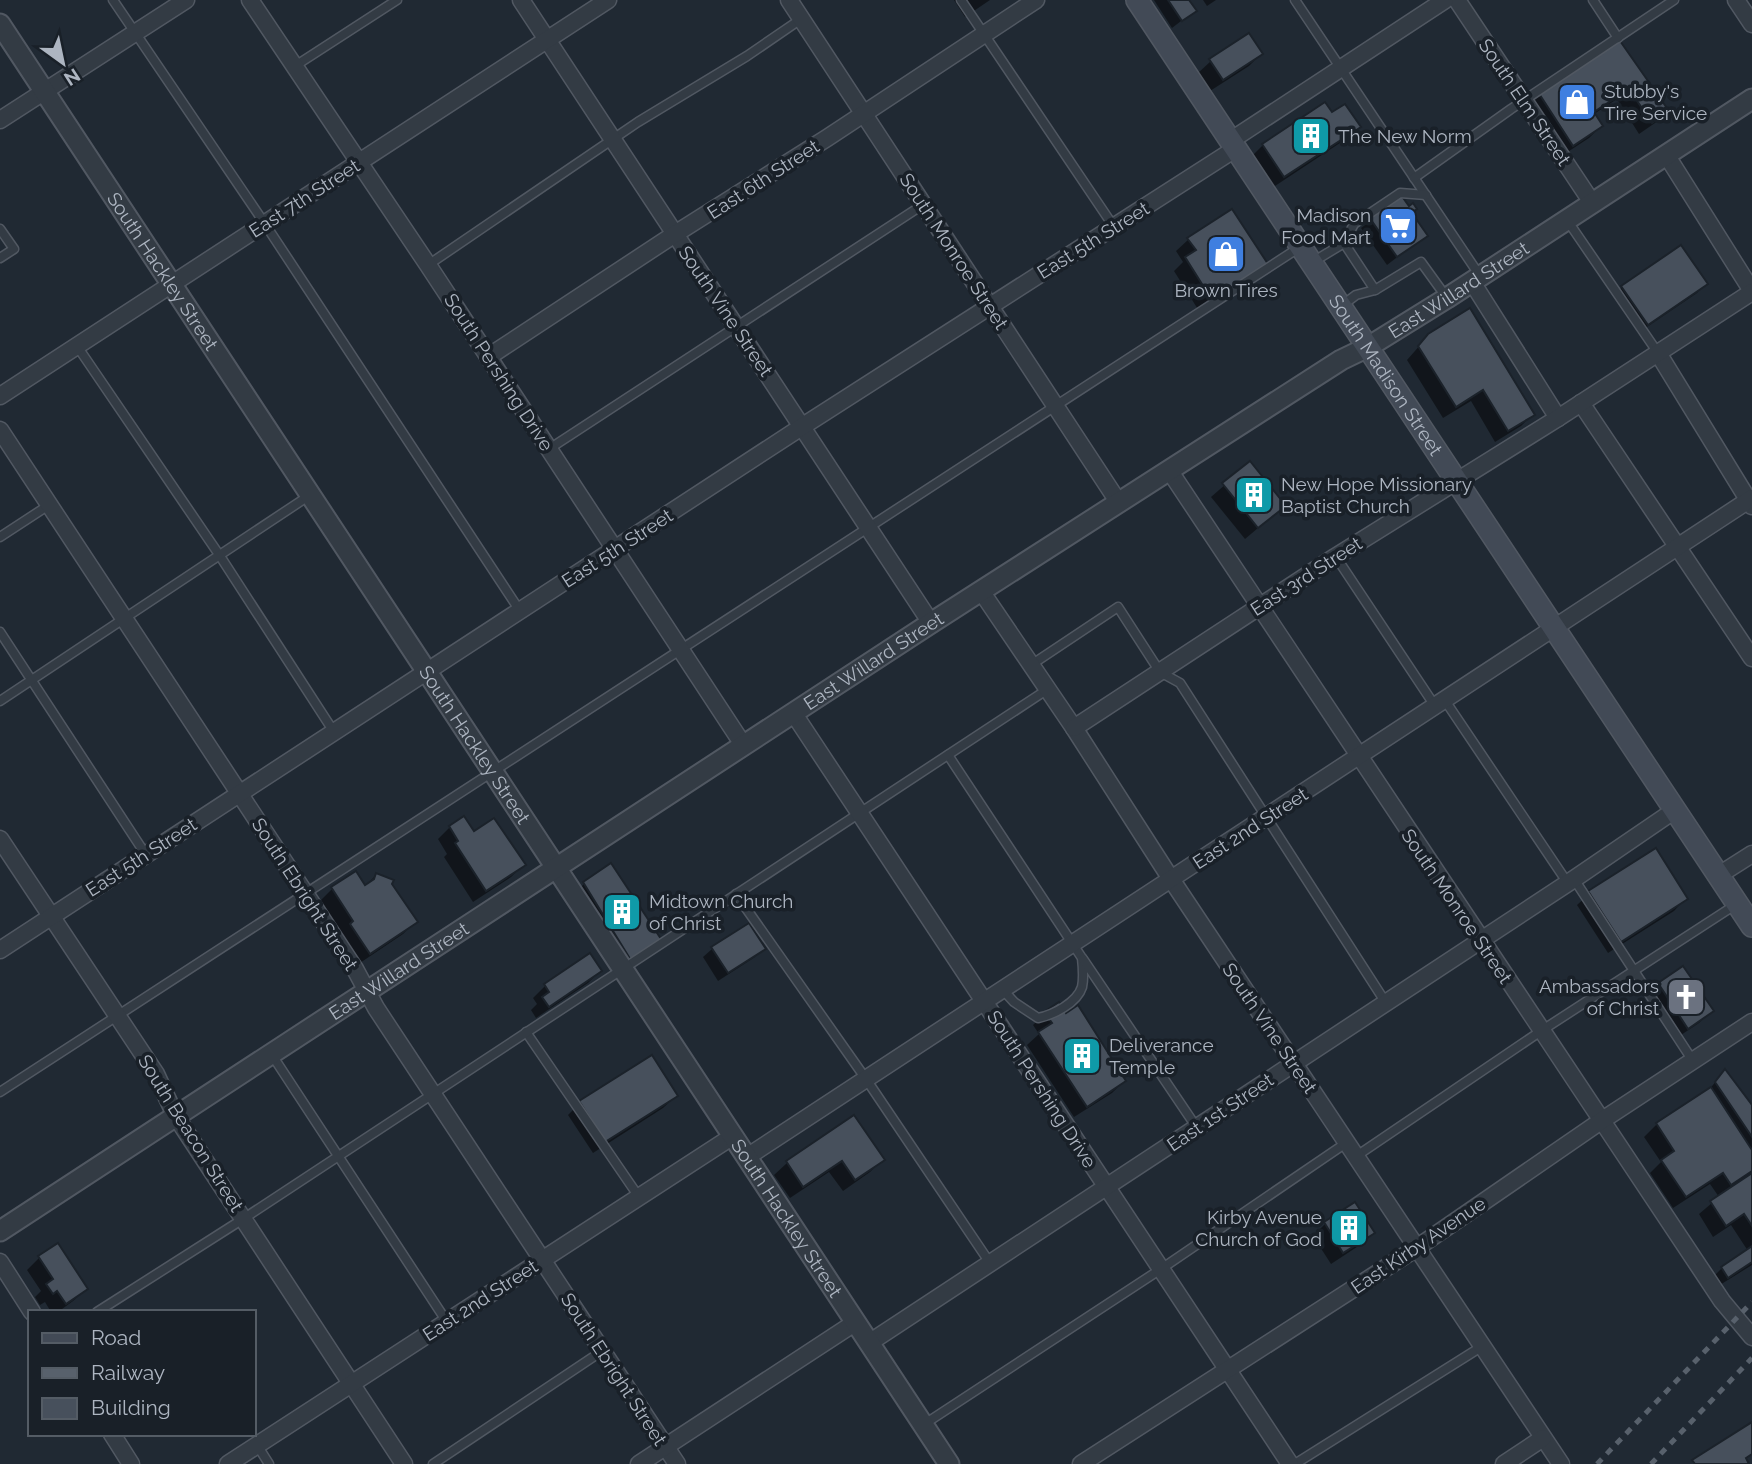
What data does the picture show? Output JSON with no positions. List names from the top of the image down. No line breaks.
{"streets":{"main road":["South Madison Street"],"street":["South Elm Street","East 6th Street","East 7th Street","East 5th Street","South Monroe Street","South Hackley Street","East Willard Street","South Vine Street","South Pershing Drive","East 3rd Street","East 2nd Street","South Ebright Street","East 1st Street","South Beacon Street","East Kirby Avenue"]},"crossings":[["South Elm Street","East Willard Street"],["East 6th Street","South Monroe Street"],["East 6th Street","South Vine Street"],["East 6th Street","South Pershing Drive"],["East 7th Street","South Hackley Street"],["East 7th Street","South Vine Street"],["East 7th Street","South Pershing Drive"],["East 5th Street","South Monroe Street"],["East 5th Street","South Hackley Street"],["East 5th Street","South Vine Street"],["East 5th Street","South Pershing Drive"],["East 5th Street","South Madison Street"],["East 5th Street","South Ebright Street"],["East 5th Street","South Beacon Street"],["South Monroe Street","East Willard Street"],["South Monroe Street","East 3rd Street"],["South Monroe Street","East 2nd Street"],["South Monroe Street","East 1st Street"],["South Monroe Street","East Kirby Avenue"],["South Hackley Street","East Willard Street"],["South Hackley Street","East 2nd Street"],["South Hackley Street","East 1st Street"],["East Willard Street","South Vine Street"],["East Willard Street","South Pershing Drive"],["East Willard Street","South Madison Street"],["East Willard Street","South Ebright Street"],["East Willard Street","South Beacon Street"],["South Vine Street","East 3rd Street"],["South Vine Street","East 2nd Street"],["South Vine Street","East 1st Street"],["South Vine Street","East Kirby Avenue"],["South Pershing Drive","East 2nd Street"],["South Pershing Drive","East 1st Street"],["South Pershing Drive","East Kirby Avenue"],["South Madison Street","East 3rd Street"],["South Madison Street","East 2nd Street"],["South Madison Street","East 1st Street"],["East 2nd Street","South Ebright Street"],["East 2nd Street","South Beacon Street"]],"places":{"shop":["Stubby's Tire Service","Brown Tires"],"building":["The New Norm","New Hope Missionary Baptist Church","Midtown Church of Christ","Deliverance Temple","Kirby Avenue Church of God"],"supermarket":["Madison Food Mart"],"church":["Ambassadors of Christ"]},"legend":["Road","Railway","Building"],"north":"bottom right"}
